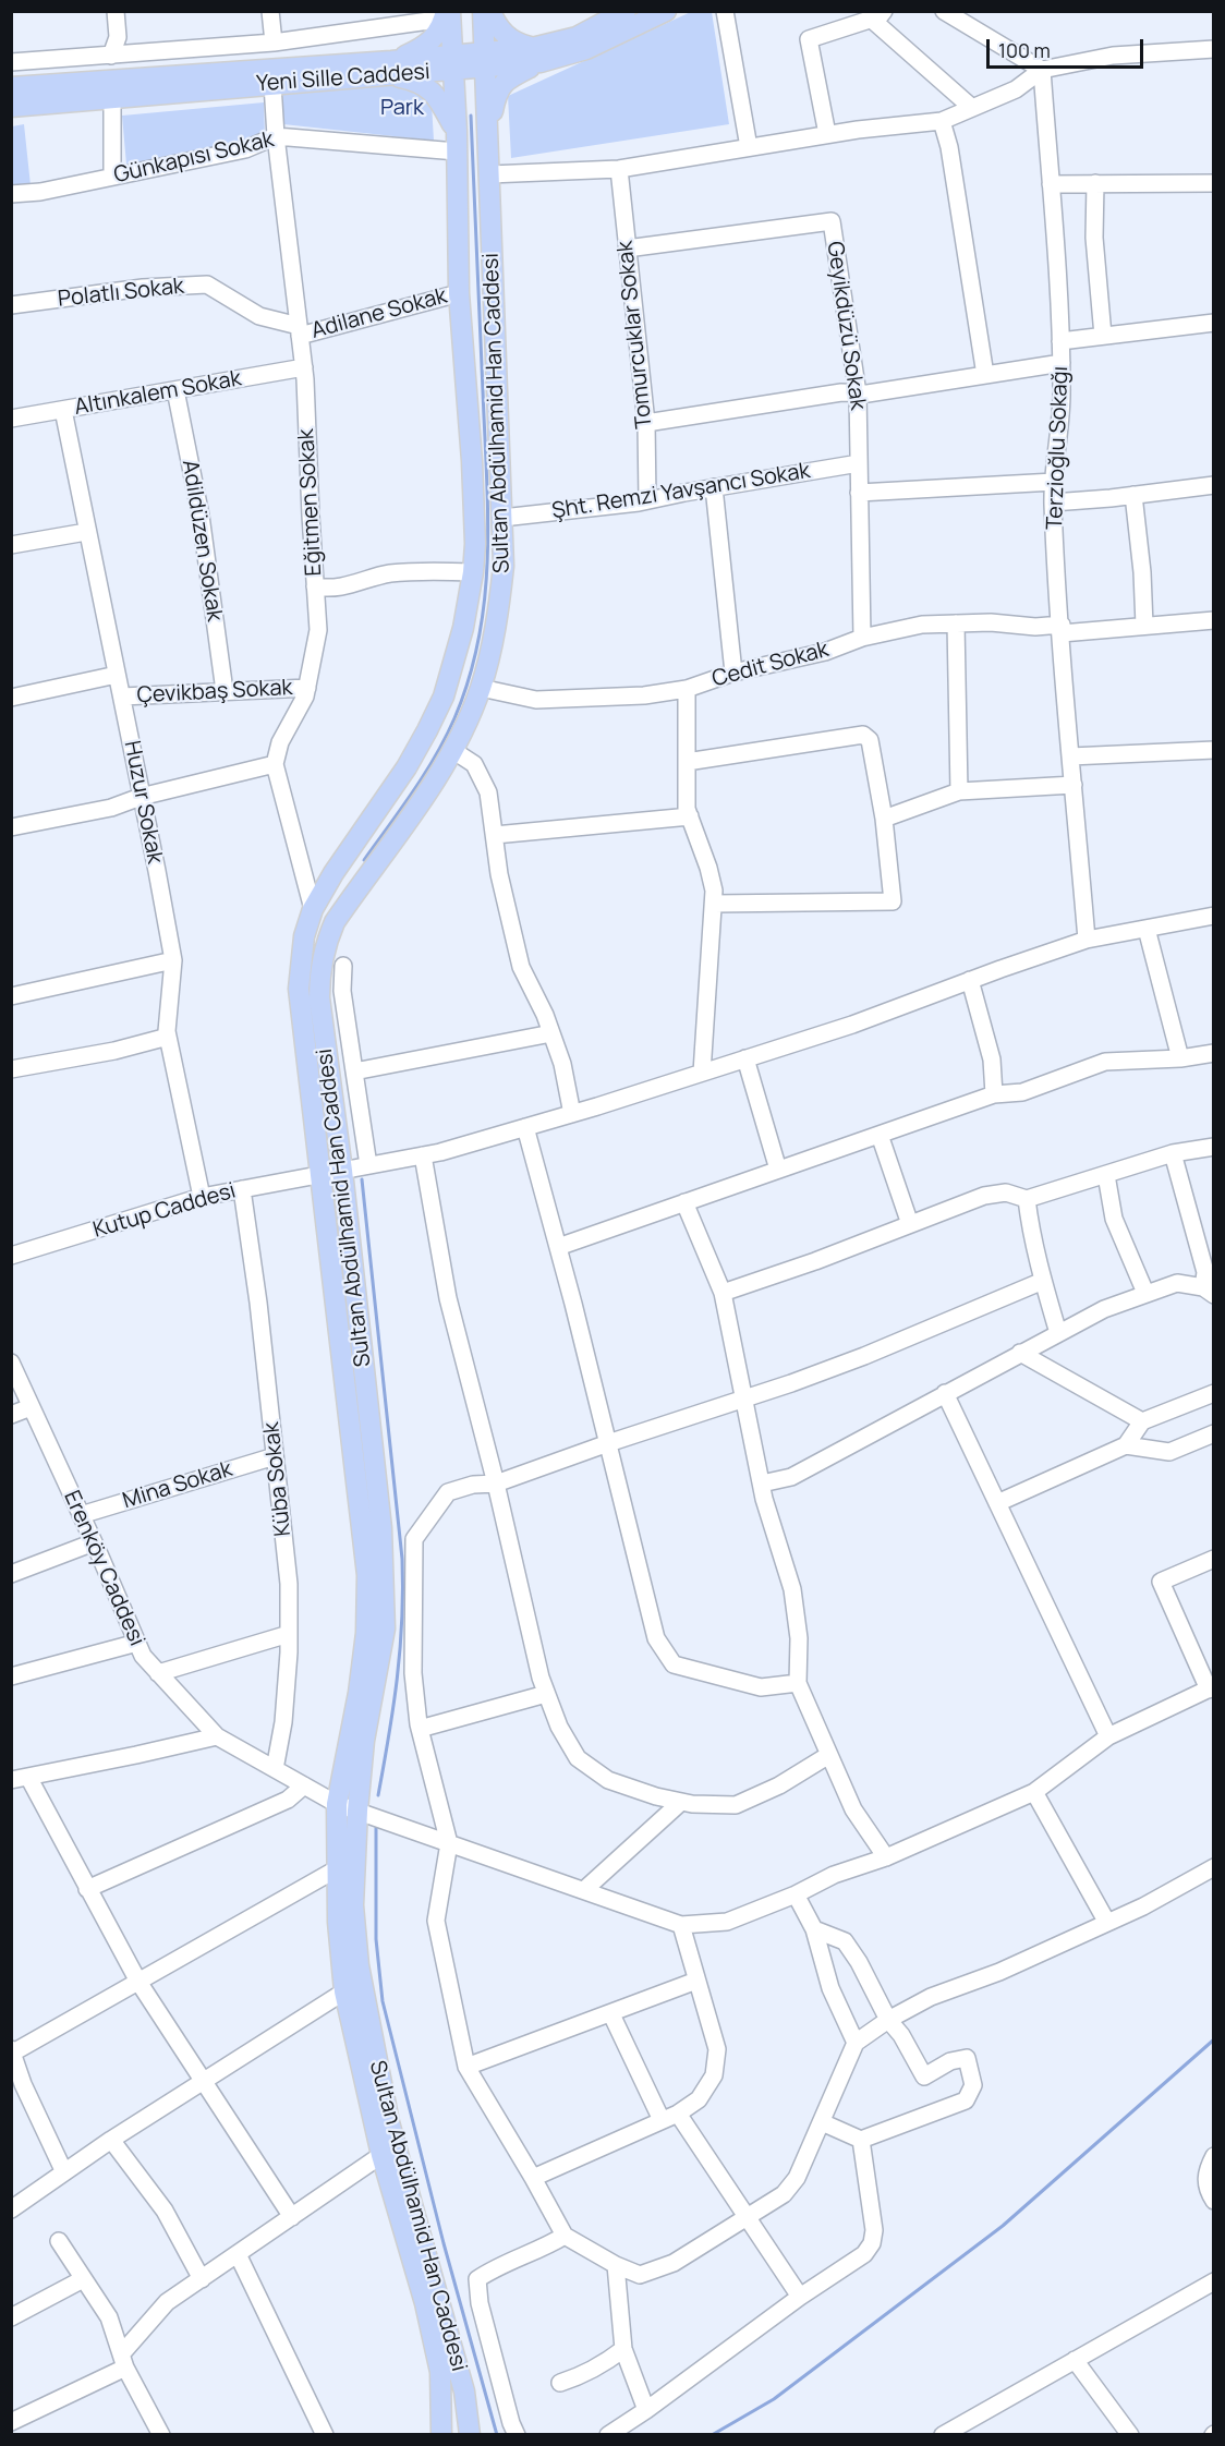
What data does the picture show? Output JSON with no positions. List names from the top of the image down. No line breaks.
{"streets":{"main road":["Yeni Sille Caddesi","Sultan Abdülhamid Han Caddesi"],"street":["Günkapısı Sokak","Polatlı Sokak","Adilane Sokak","Geyikdüzü Sokak","Tomurcuklar Sokak","Altınkalem Sokak","Terzioğlu Sokağı","Şht. Remzi Yavşancı Sokak","Eğitmen Sokak","Adildüzen Sokak","Cedit Sokak","Çevikbaş Sokak","Huzur Sokak","Kutup Caddesi","Küba Sokak","Mina Sokak","Erenköy Caddesi"]},"crossings":[["Yeni Sille Caddesi","Sultan Abdülhamid Han Caddesi"],["Yeni Sille Caddesi","Eğitmen Sokak"],["Günkapısı Sokak","Sultan Abdülhamid Han Caddesi"],["Günkapısı Sokak","Eğitmen Sokak"],["Polatlı Sokak","Adilane Sokak"],["Polatlı Sokak","Eğitmen Sokak"],["Adilane Sokak","Sultan Abdülhamid Han Caddesi"],["Adilane Sokak","Eğitmen Sokak"],["Geyikdüzü Sokak","Tomurcuklar Sokak"],["Geyikdüzü Sokak","Şht. Remzi Yavşancı Sokak"],["Geyikdüzü Sokak","Cedit Sokak"],["Tomurcuklar Sokak","Şht. Remzi Yavşancı Sokak"],["Altınkalem Sokak","Eğitmen Sokak"],["Altınkalem Sokak","Adildüzen Sokak"],["Altınkalem Sokak","Huzur Sokak"],["Sultan Abdülhamid Han Caddesi","Şht. Remzi Yavşancı Sokak"],["Sultan Abdülhamid Han Caddesi","Cedit Sokak"],["Sultan Abdülhamid Han Caddesi","Kutup Caddesi"],["Sultan Abdülhamid Han Caddesi","Erenköy Caddesi"],["Terzioğlu Sokağı","Cedit Sokak"],["Terzioğlu Sokağı","Kutup Caddesi"],["Eğitmen Sokak","Çevikbaş Sokak"],["Adildüzen Sokak","Çevikbaş Sokak"],["Çevikbaş Sokak","Huzur Sokak"],["Huzur Sokak","Kutup Caddesi"],["Kutup Caddesi","Küba Sokak"],["Küba Sokak","Mina Sokak"],["Küba Sokak","Erenköy Caddesi"],["Mina Sokak","Erenköy Caddesi"]],"parks":["Park"],"scale_bar":"100 m"}
